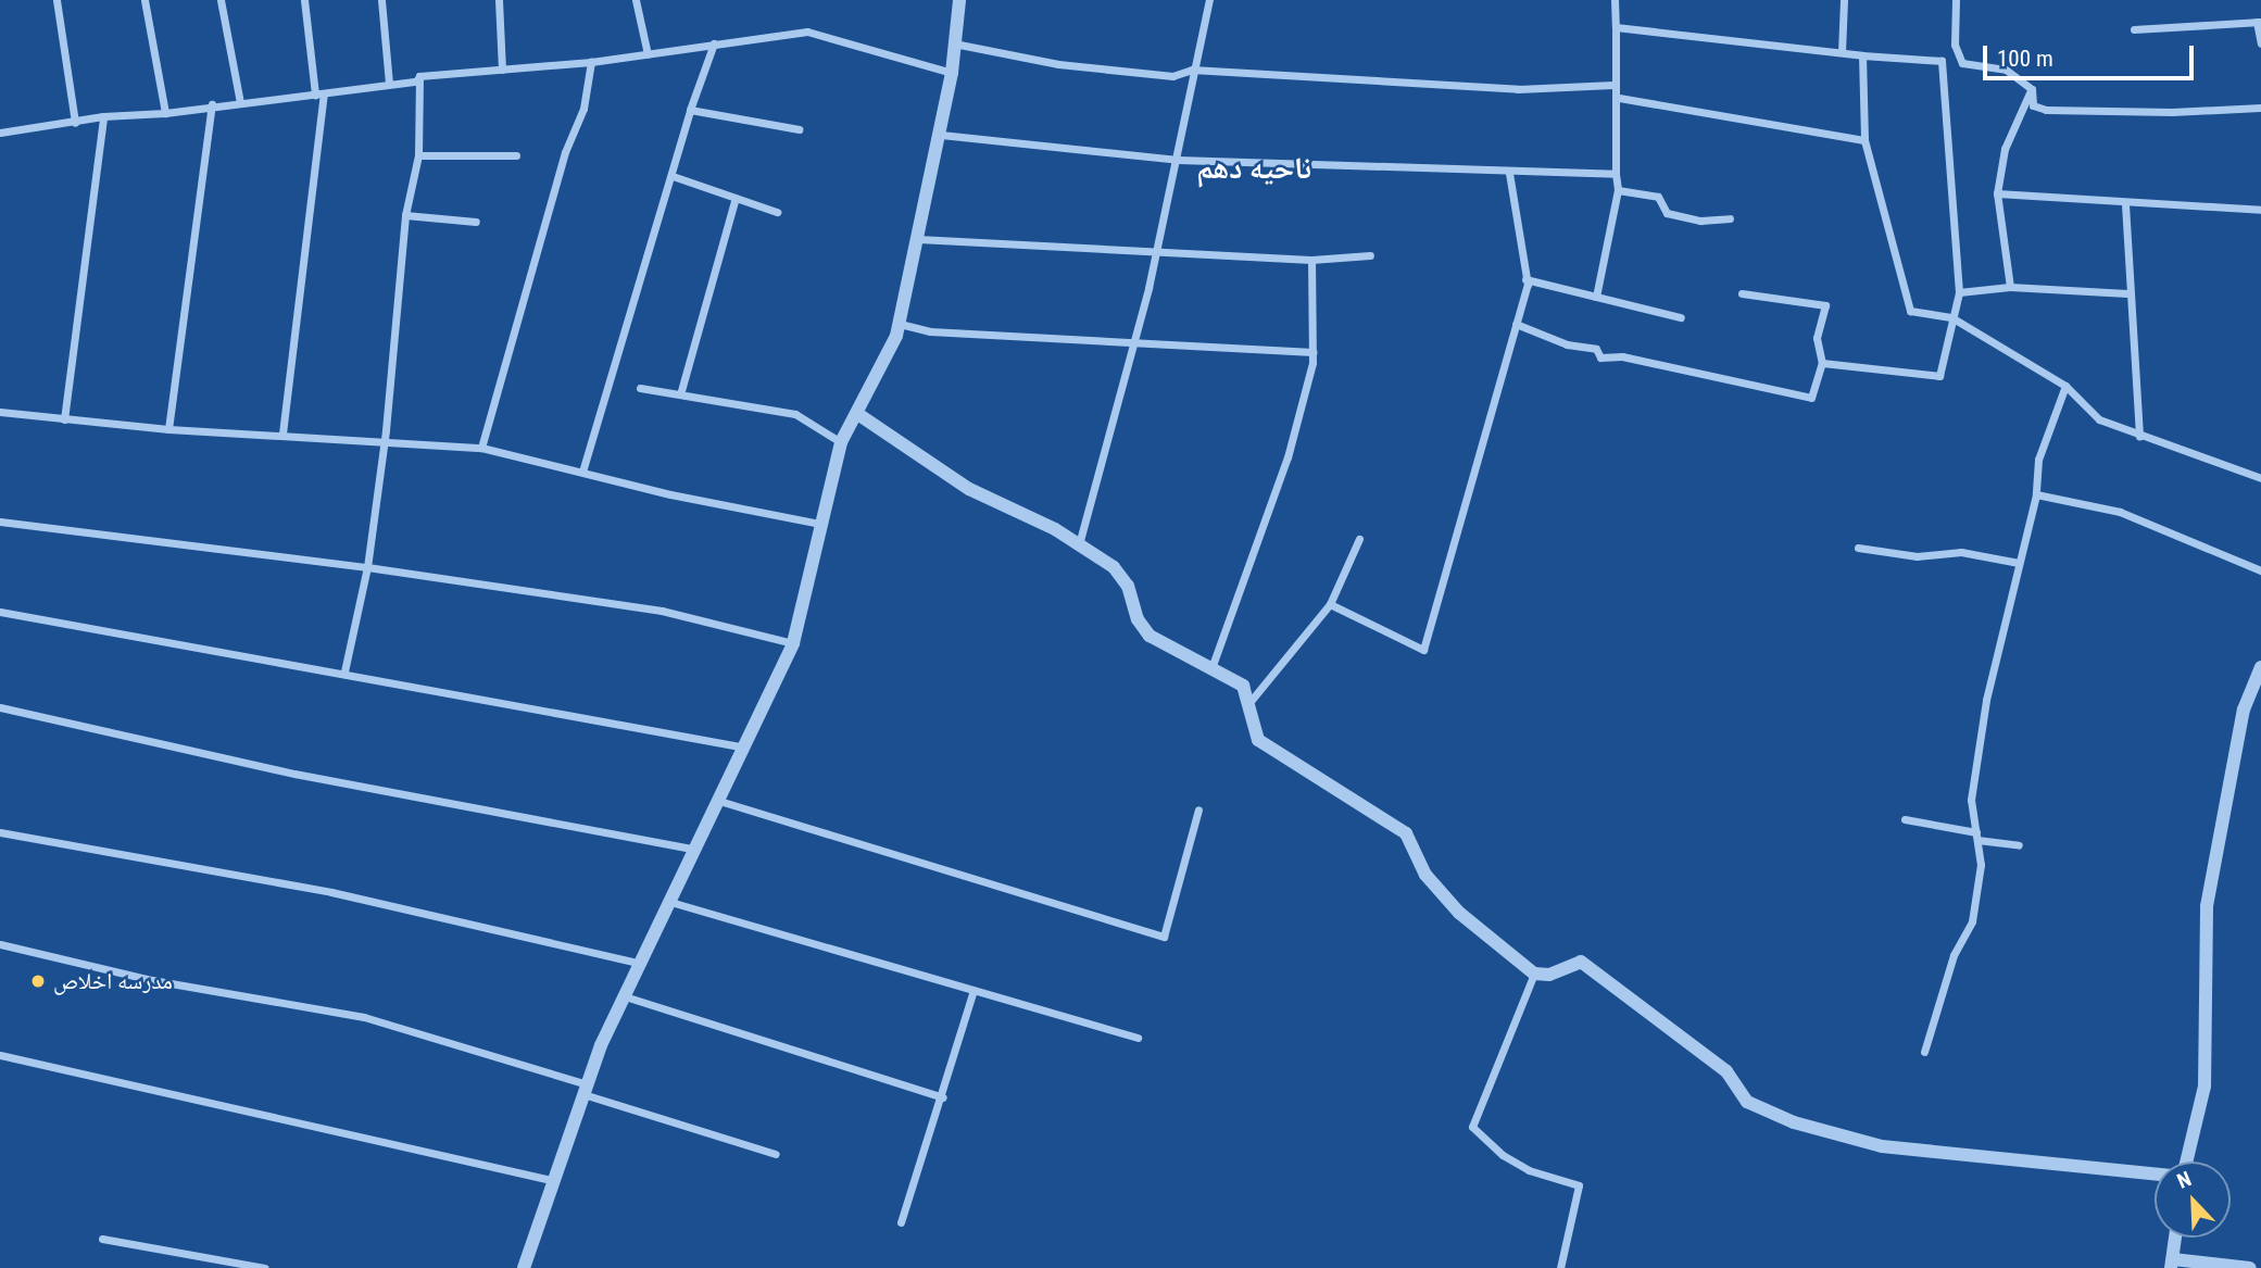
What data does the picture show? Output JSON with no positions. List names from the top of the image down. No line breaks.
{"districts":["ناحیه دهم"],"places":["مدرسه اخلاص"],"scale_bar":"100 m","north":"top left"}
